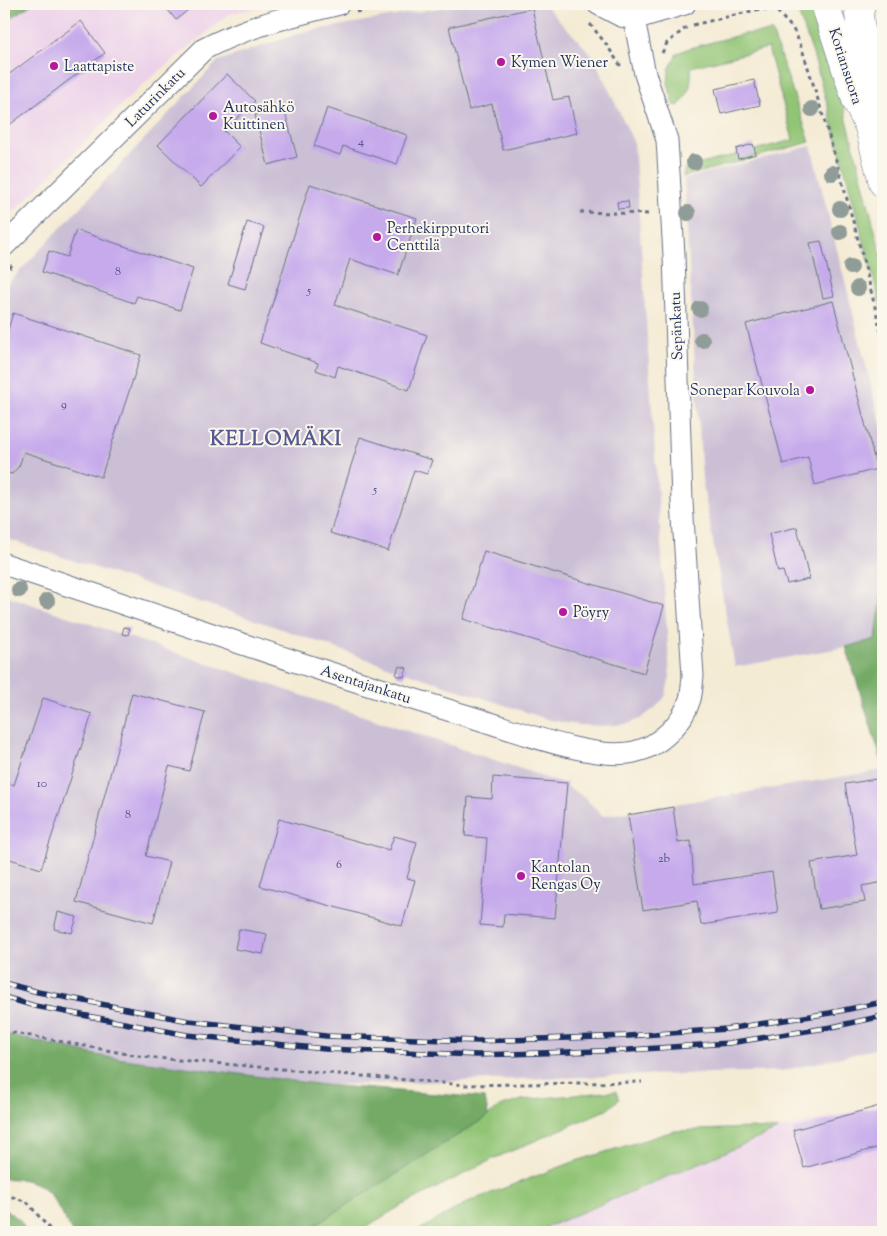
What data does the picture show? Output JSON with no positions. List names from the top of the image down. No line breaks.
{"streets":{"main road":["Koriansuora"],"street":["Laturinkatu","Sepänkatu","Asentajankatu"]},"crossings":[["Sepänkatu","Asentajankatu"]],"districts":["KELLOMÄKI"],"places":["Kymen Wiener","Laattapiste","Autosähkö Kuittinen","Perhekirpputori Centtilä","Sonepar Kouvola","Pöyry","Kantolan Rengas Oy"],"house_numbers":["4","8","5","9","5","10","8","2b","6"]}
